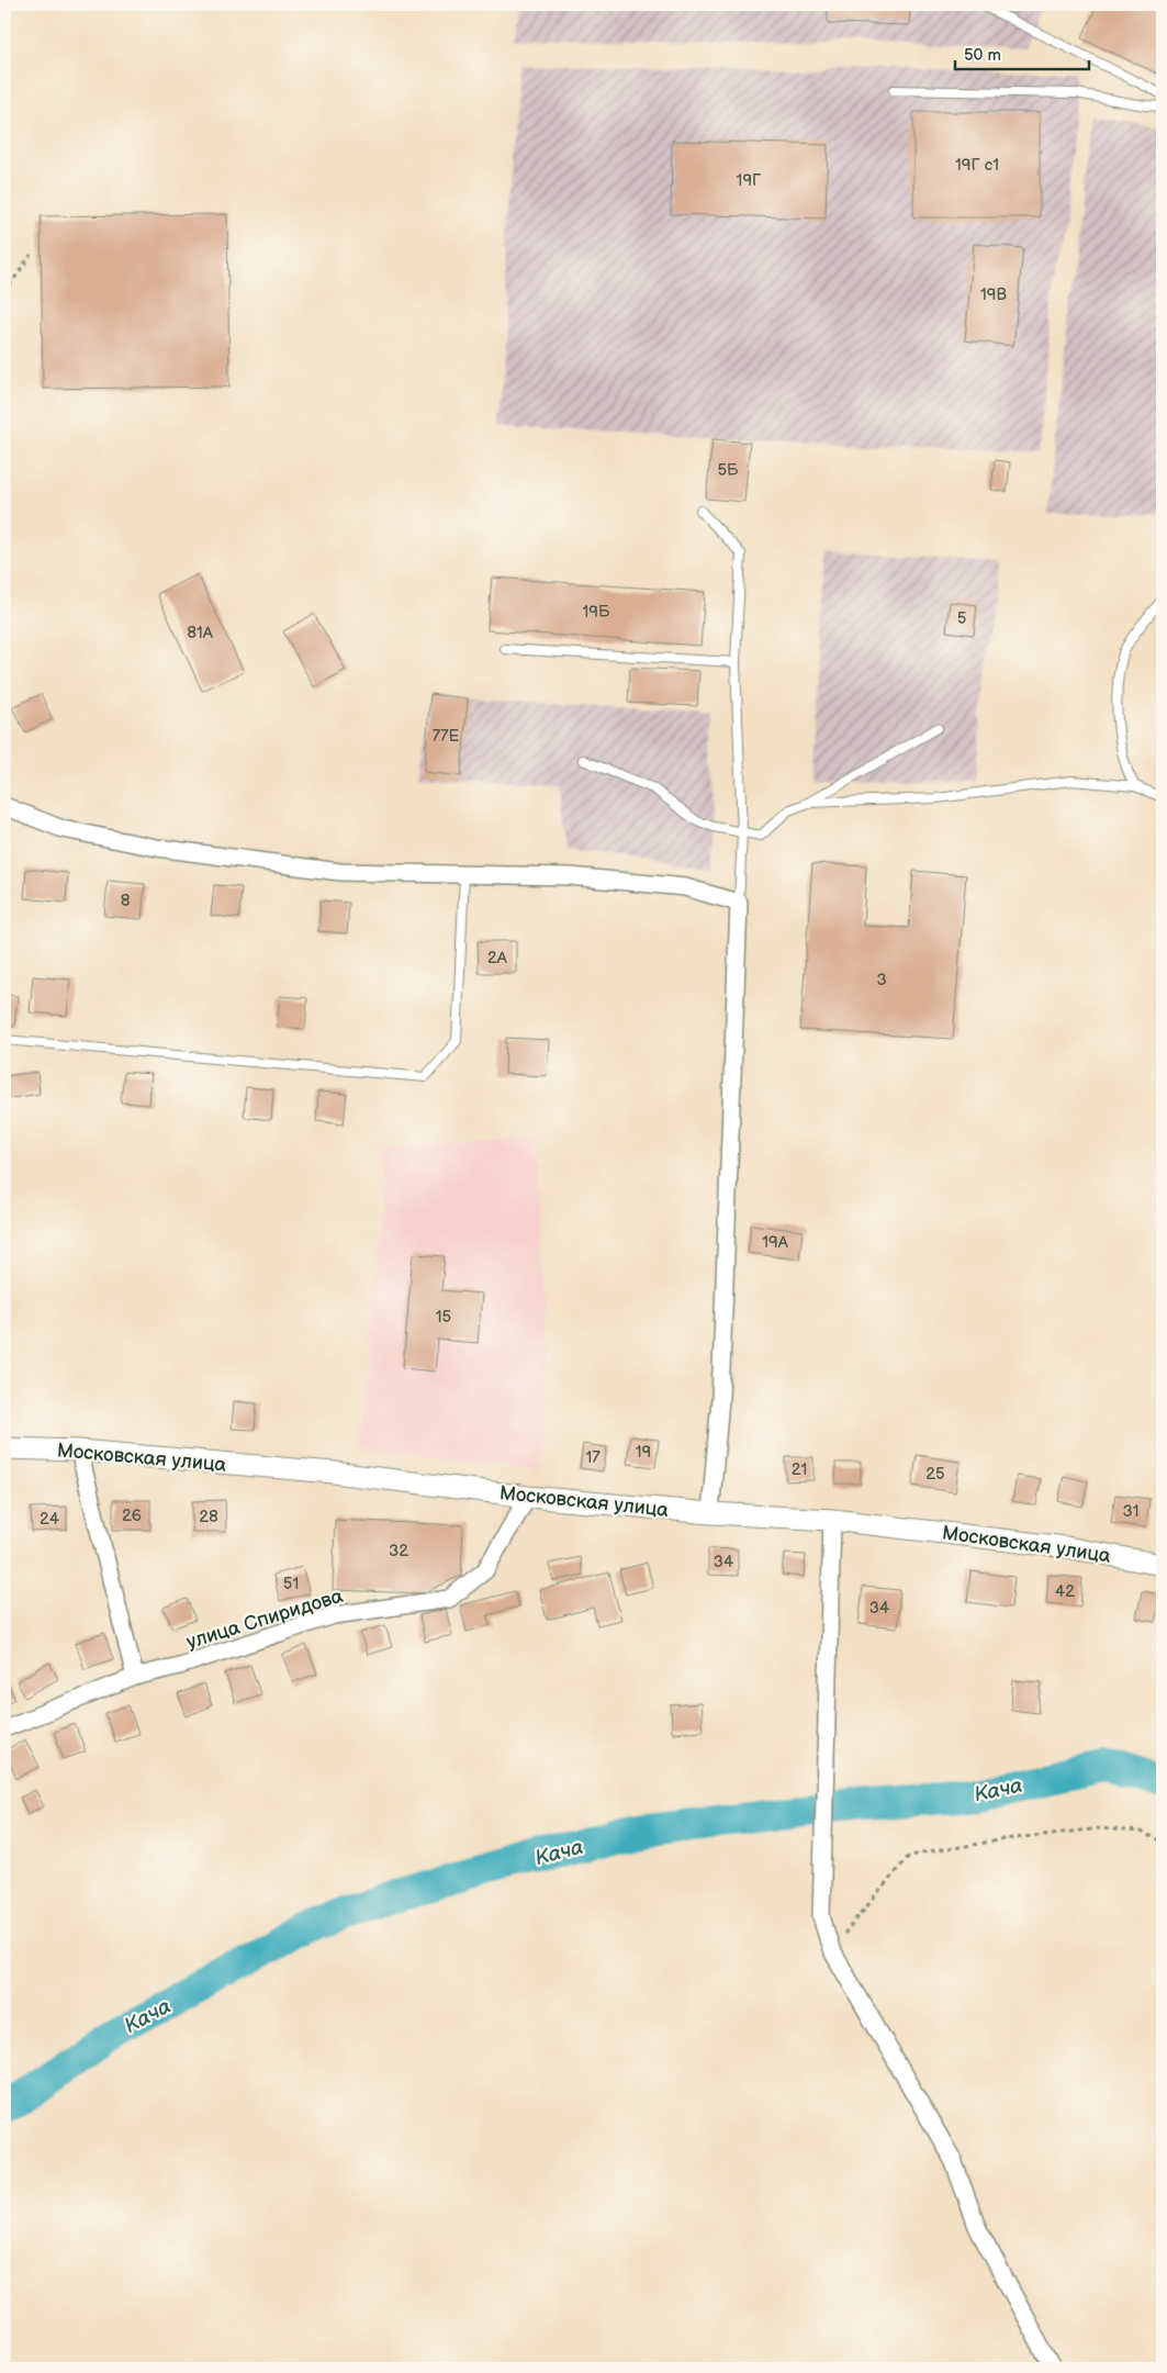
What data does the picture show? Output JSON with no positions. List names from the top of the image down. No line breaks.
{"streets":{"street":["Московская улица","улица Спиридова"]},"crossings":[["Московская улица","улица Спиридова"]],"water":["Кача"],"house_numbers":["19Г с1","19Г","19В","5Б","19Б","5","81А","77Е","8","2А","3","19А","15","19","17","21","25","31","26","28","24","32","34","51","42","34"],"scale_bar":"50 m"}
